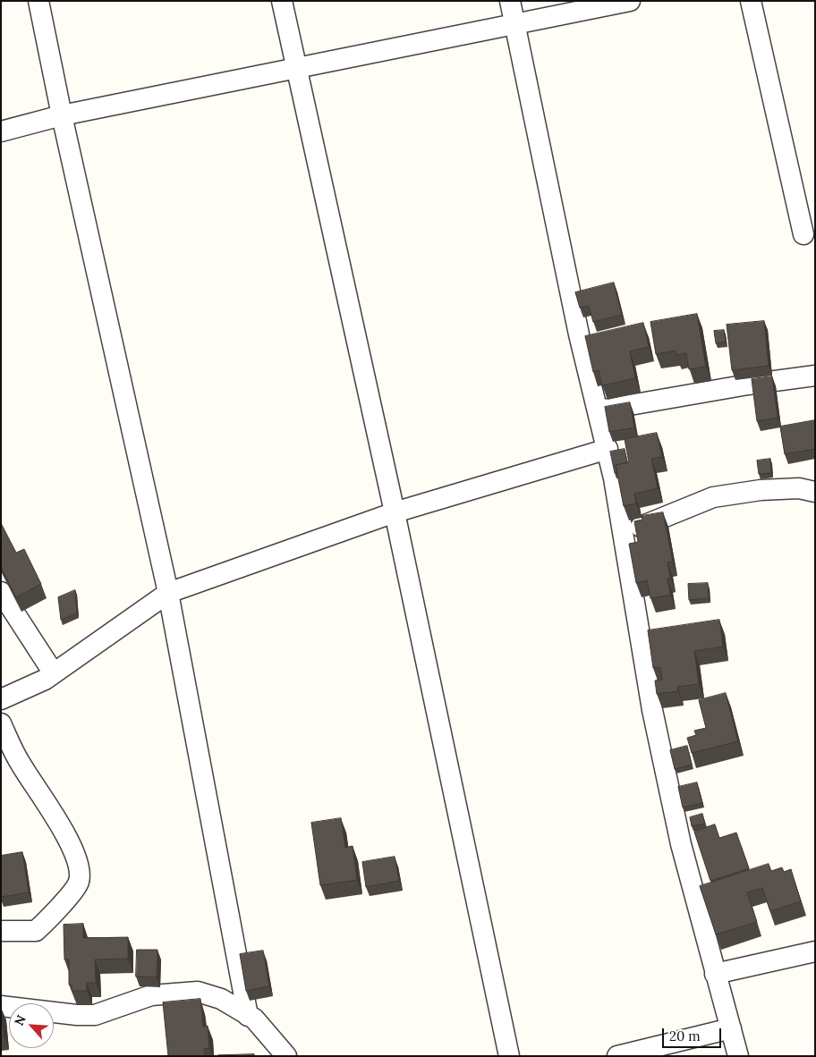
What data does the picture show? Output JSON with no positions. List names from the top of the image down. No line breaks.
{"scale_bar":"20 m","north":"top left"}
